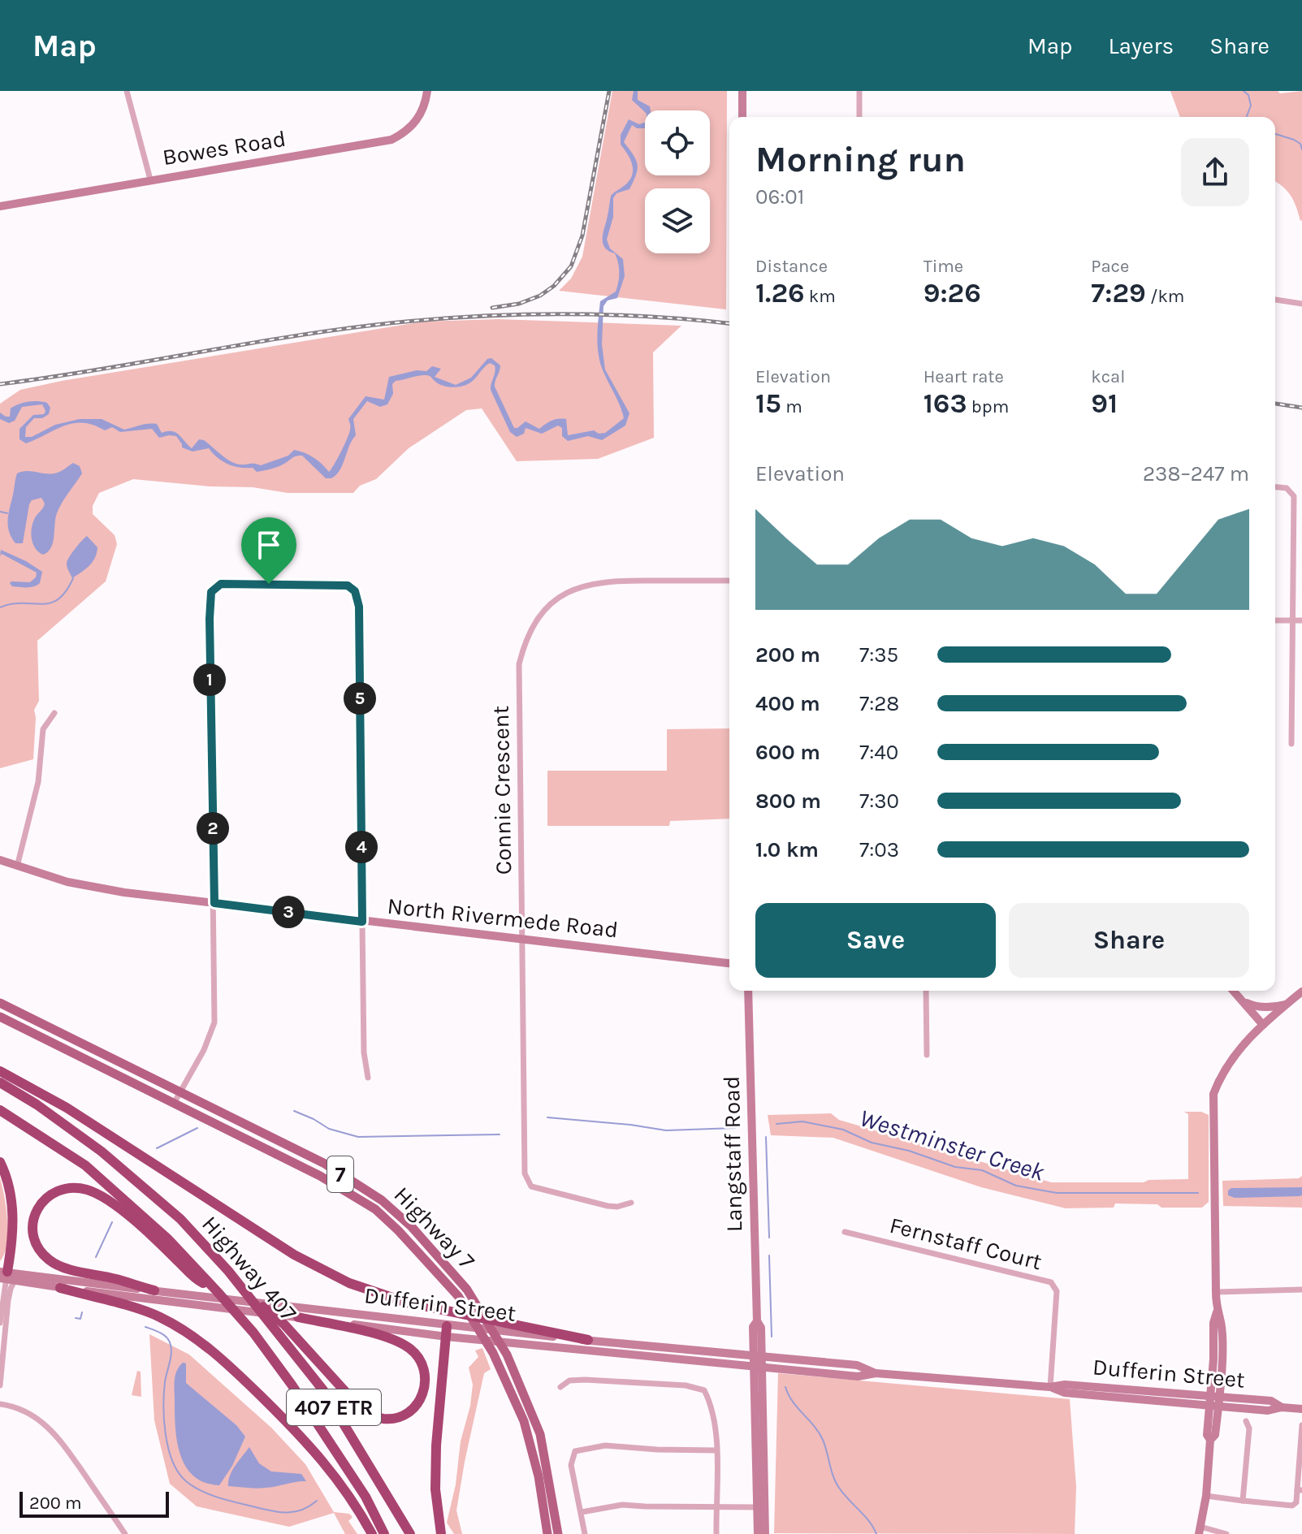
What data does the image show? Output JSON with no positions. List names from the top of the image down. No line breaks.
{"streets":{"highway":["Highway 407","407 ETR"],"main road":["Bowes Road","North Rivermede Road","Langstaff Road","7","Highway 7","Dufferin Street"],"street":["Connie Crescent","Fernstaff Court"]},"crossings":[["Connie Crescent","North Rivermede Road"],["Langstaff Road","Dufferin Street"],["Fernstaff Court","Dufferin Street"]],"water":["Westminster Creek"],"scale_bar":"200 m","page":{"header":"Map","nav":["Map","Layers","Share"],"heading":["Morning run","06:01"],"stats":[["Distance","1.26 km"],["Time","9:26"],["Pace","7:29 /km"],["Elevation","15 m"],["Heart rate","163 bpm"],["kcal","91"]],"chart":["Elevation","238–247 m"],"list":[{"name":"200 m","note":"7:35"},{"name":"400 m","note":"7:28"},{"name":"600 m","note":"7:40"},{"name":"800 m","note":"7:30"},{"name":"1.0 km","note":"7:03"}],"pins":["1","5","2","4","3"],"buttons":["Save","Share"],"scale":"200 m"}}
